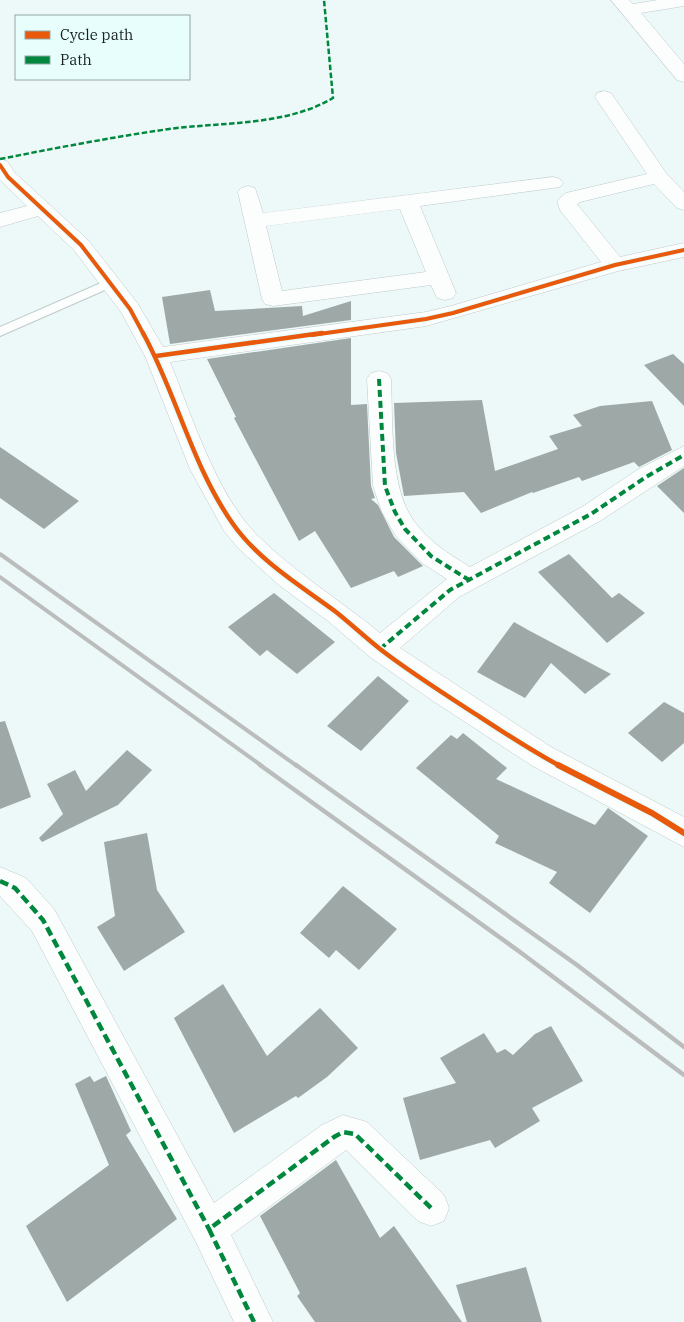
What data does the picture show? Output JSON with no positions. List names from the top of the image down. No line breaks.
{"legend":["Cycle path","Path"]}
